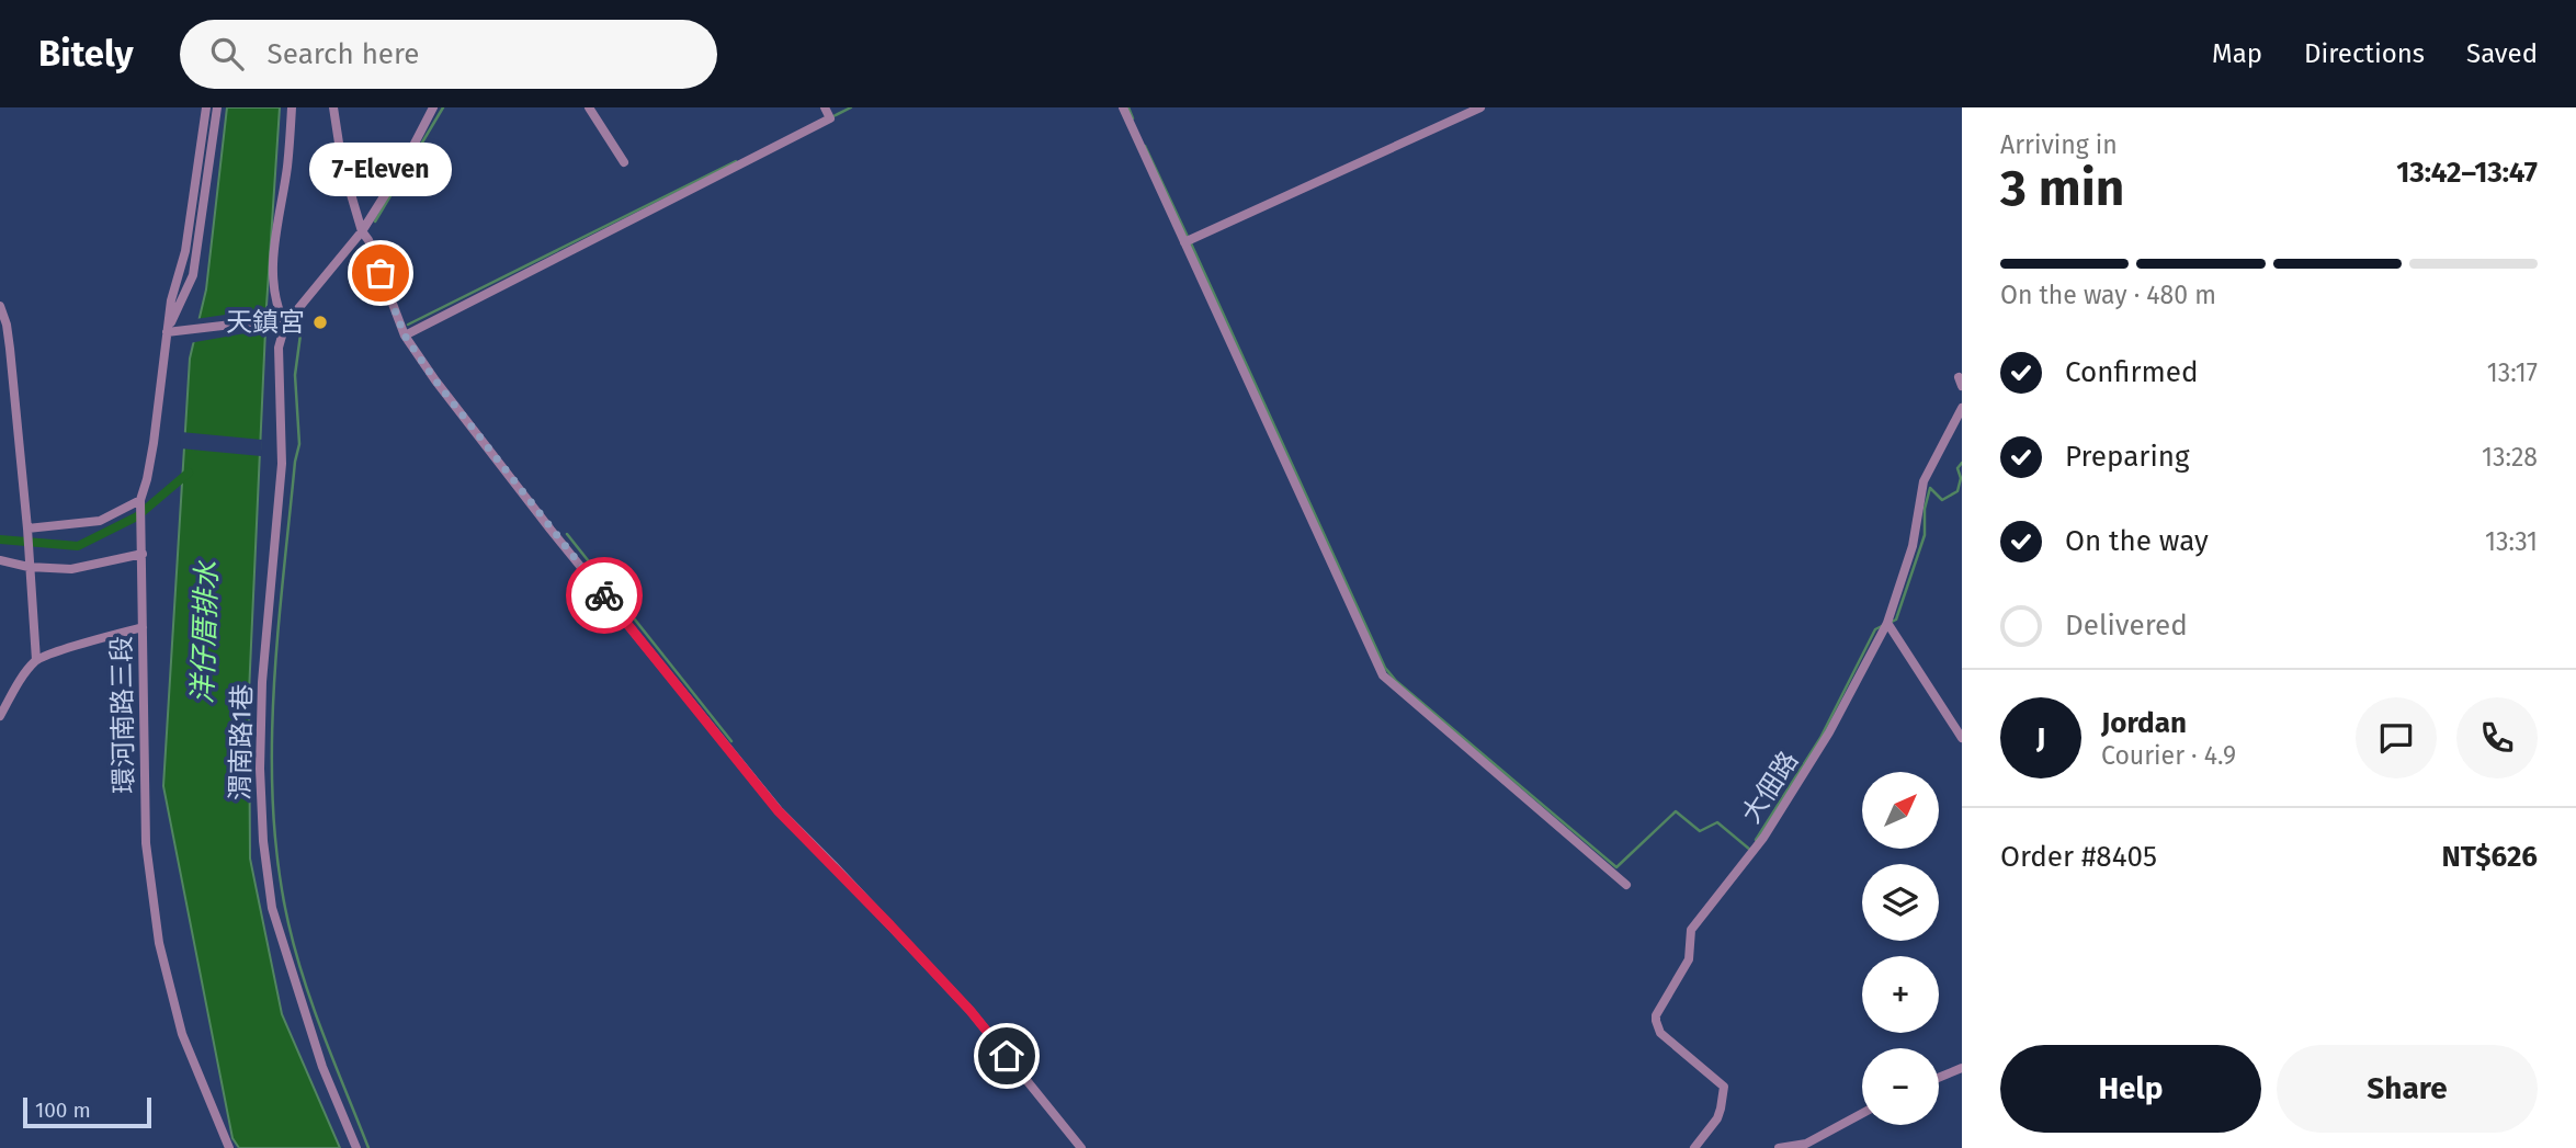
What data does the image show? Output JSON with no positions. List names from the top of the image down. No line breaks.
{"streets":{"street":["環河南路三段","渭南路1巷","大佃路"]},"water":["洋仔厝排水"],"places":["7-Eleven","天鎮宮"],"scale_bar":"100 m","north":"top right","page":{"header":"Bitely","search":"Search here","nav":["Map","Directions","Saved"],"heading":["3 min","Arriving in","13:42–13:47"],"panel":["Jordan","Courier · 4.9","Order #8405","NT$626"],"bubble":"7-Eleven","bar":"On the way · 480 m","list":[["Confirmed","13:17"],["Preparing","13:28"],["On the way","13:31"],"Delivered"],"round":"J","map_buttons":["+","−"],"buttons":["Help","Share"],"scale":"100 m"}}
